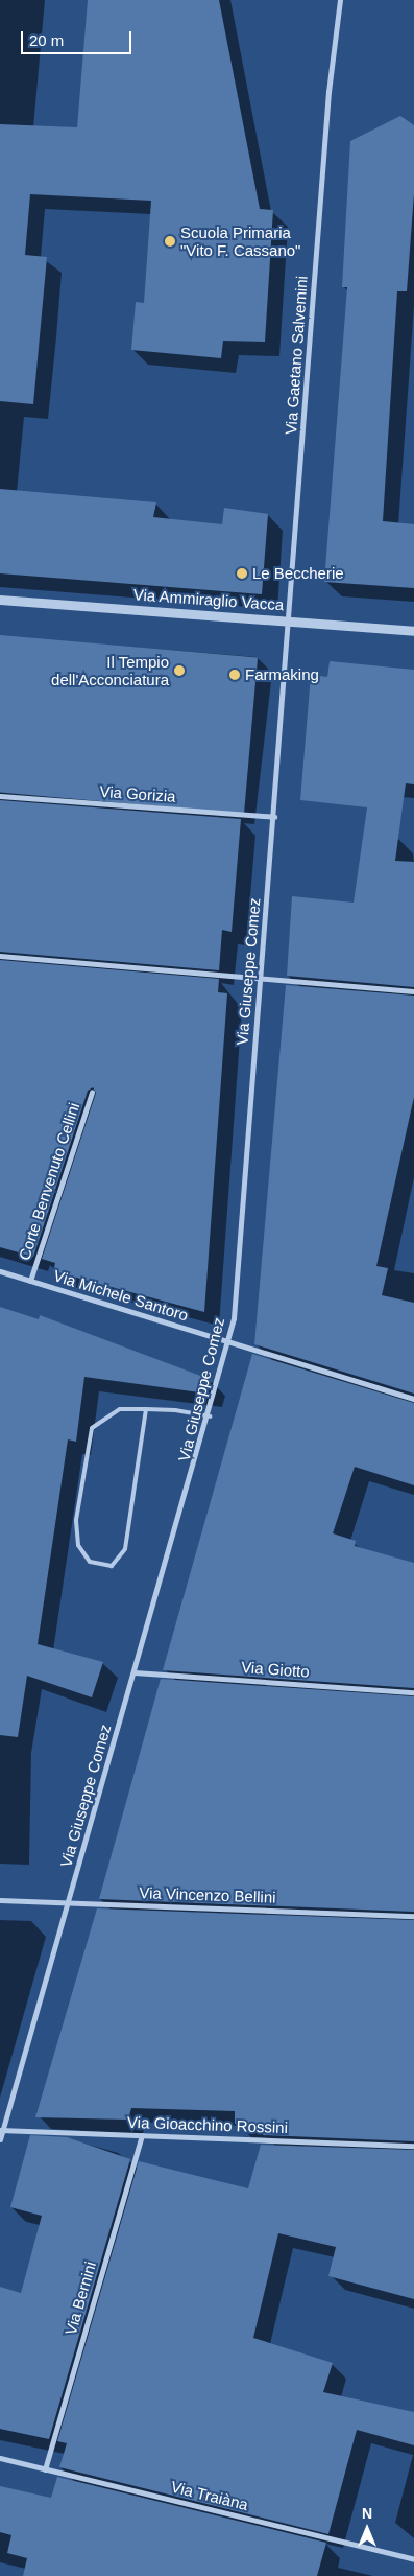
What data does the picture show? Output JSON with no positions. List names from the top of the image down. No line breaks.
{"streets":{"street":["Via Gaetano Salvemini","Via Ammiraglio Vacca","Via Gorizia","Via Giuseppe Comez","Corte Benvenuto Cellini","Via Michele Santoro","Via Giotto","Via Vincenzo Bellini","Via Gioacchino Rossini","Via Bernini","Via Traiàna"]},"crossings":[["Via Gaetano Salvemini","Via Ammiraglio Vacca"],["Via Gaetano Salvemini","Via Giuseppe Comez"],["Via Ammiraglio Vacca","Via Giuseppe Comez"],["Via Gorizia","Via Giuseppe Comez"],["Via Giuseppe Comez","Via Michele Santoro"],["Via Giuseppe Comez","Via Giotto"],["Via Giuseppe Comez","Via Vincenzo Bellini"],["Via Giuseppe Comez","Via Gioacchino Rossini"],["Corte Benvenuto Cellini","Via Michele Santoro"],["Via Gioacchino Rossini","Via Bernini"],["Via Bernini","Via Traiàna"]],"places":["Scuola Primaria \"Vito F. Cassano\"","Le Beccherie","Il Tempio dell'Acconciatura","Farmaking"],"scale_bar":"20 m","north":"top"}
